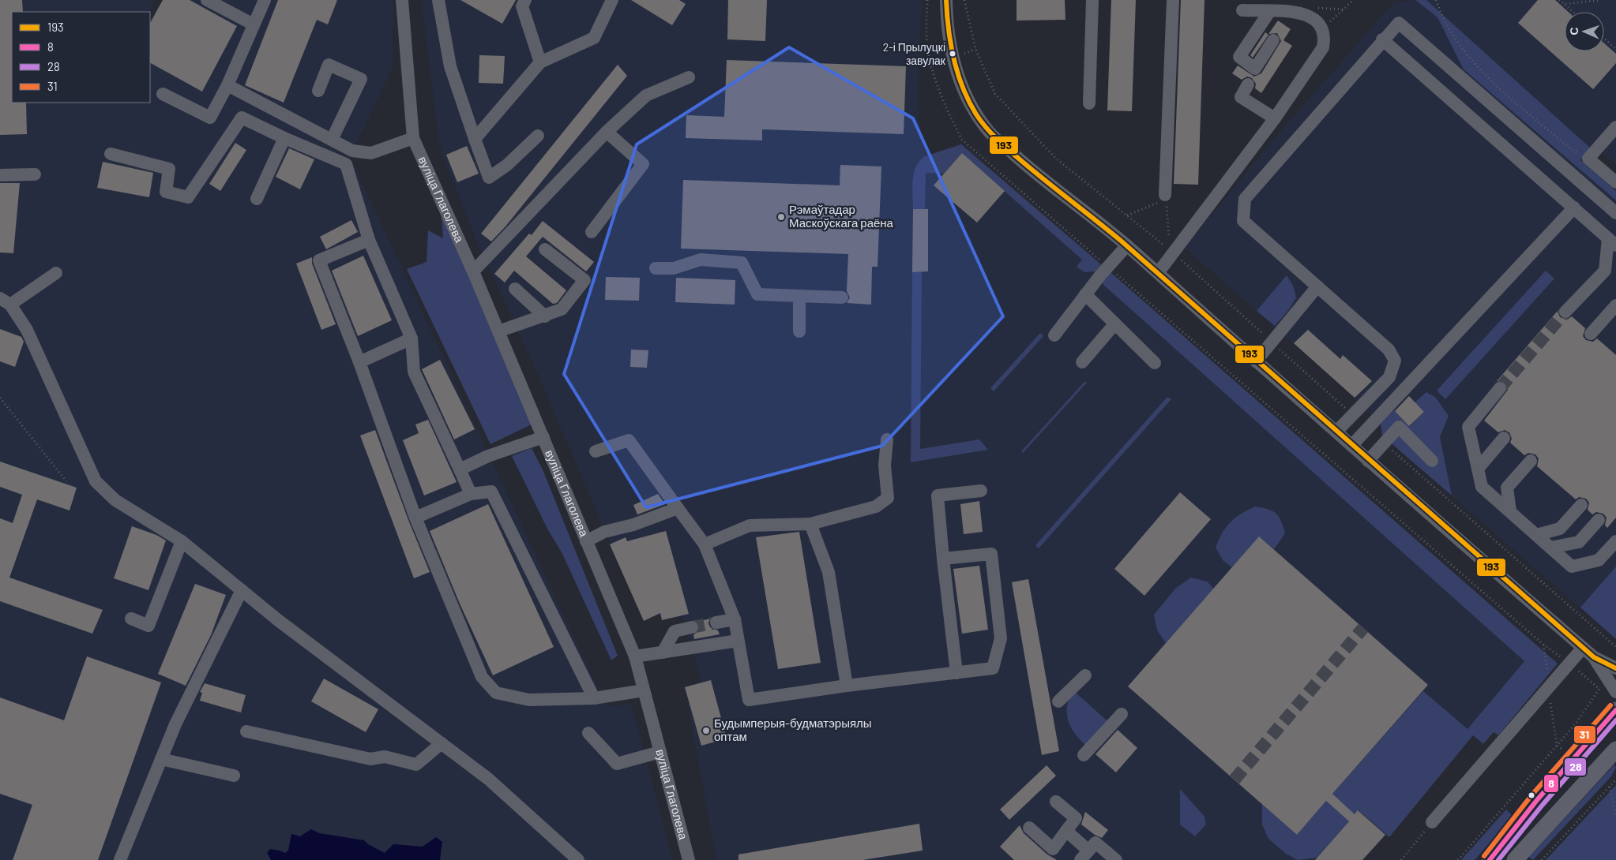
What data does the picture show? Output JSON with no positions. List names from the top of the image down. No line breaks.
{"streets":{"street":["вуліца Глаголева"]},"places":["2-і Прылуцкі завулак","Рэмаўтадар Маскоўскага раёна","Будымперыя-будматэрыялы оптам"],"lines":["transit line 193","transit line 31","transit line 8","transit line 28"],"legend":["193","8","28","31"],"north":"left"}
